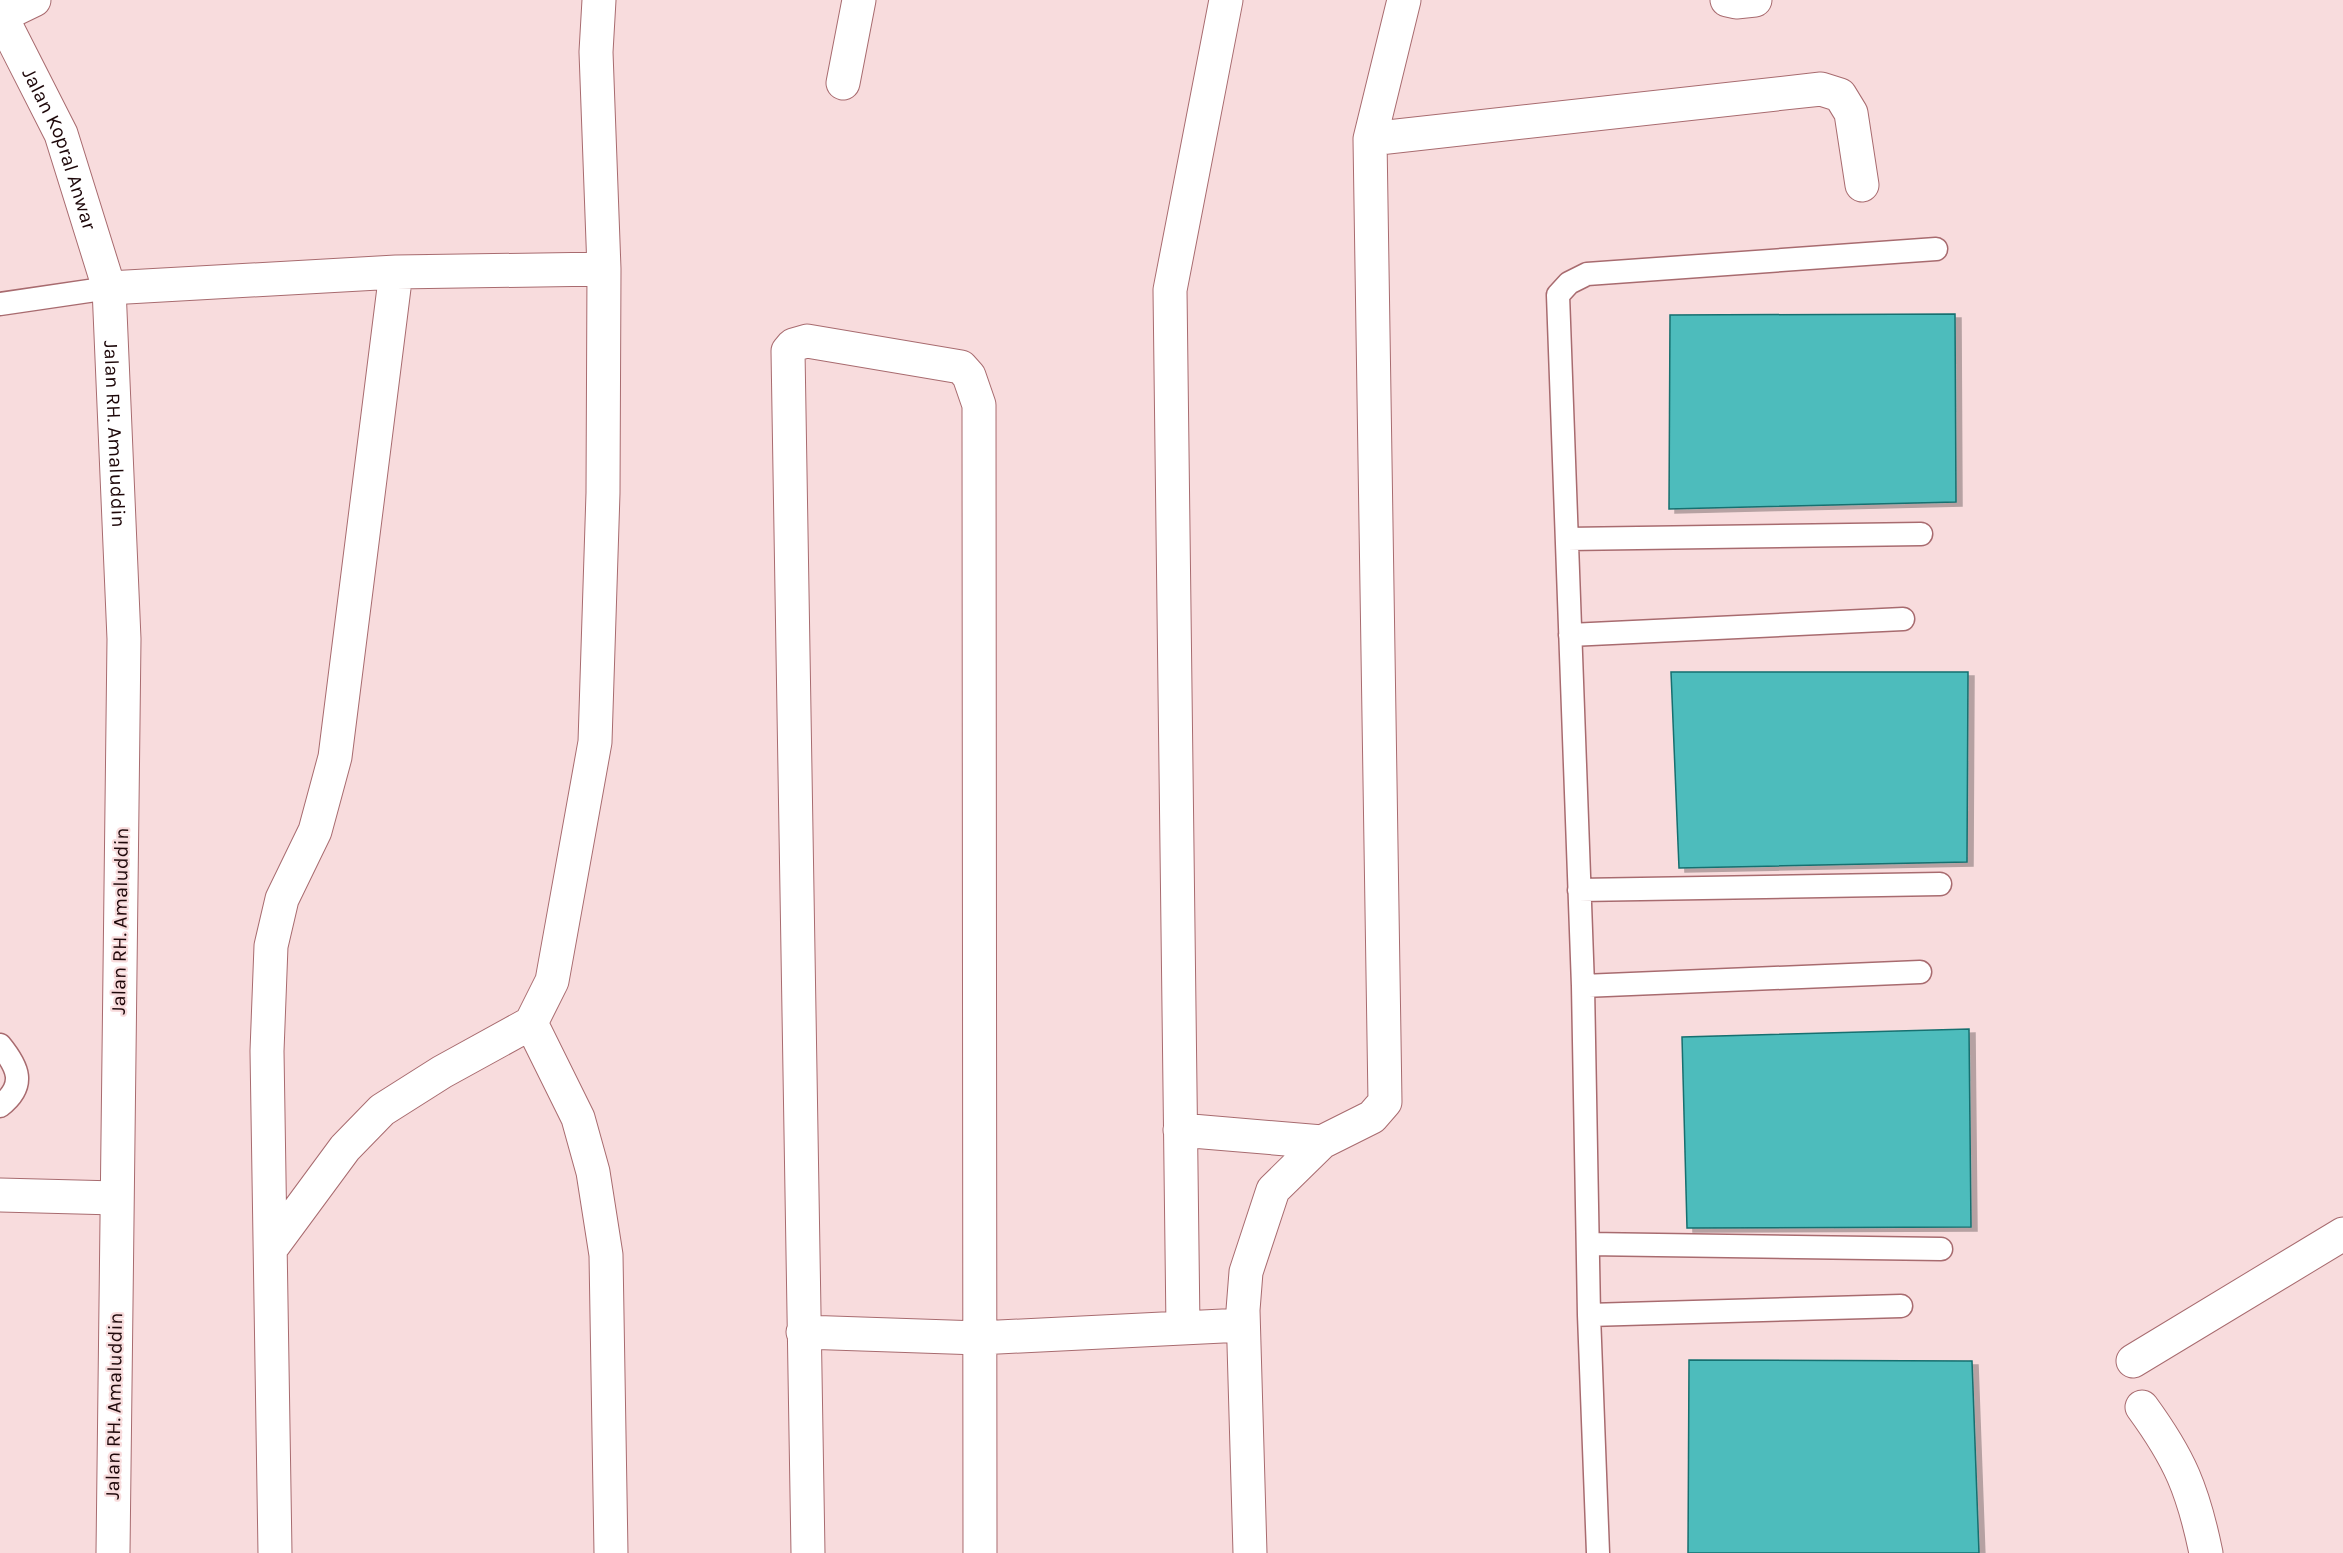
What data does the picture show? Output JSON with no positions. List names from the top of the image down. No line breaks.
{"streets":{"street":["Jalan Kopral Anwar","Jalan RH. Amaluddin"]},"crossings":[["Jalan Kopral Anwar","Jalan RH. Amaluddin"]]}
